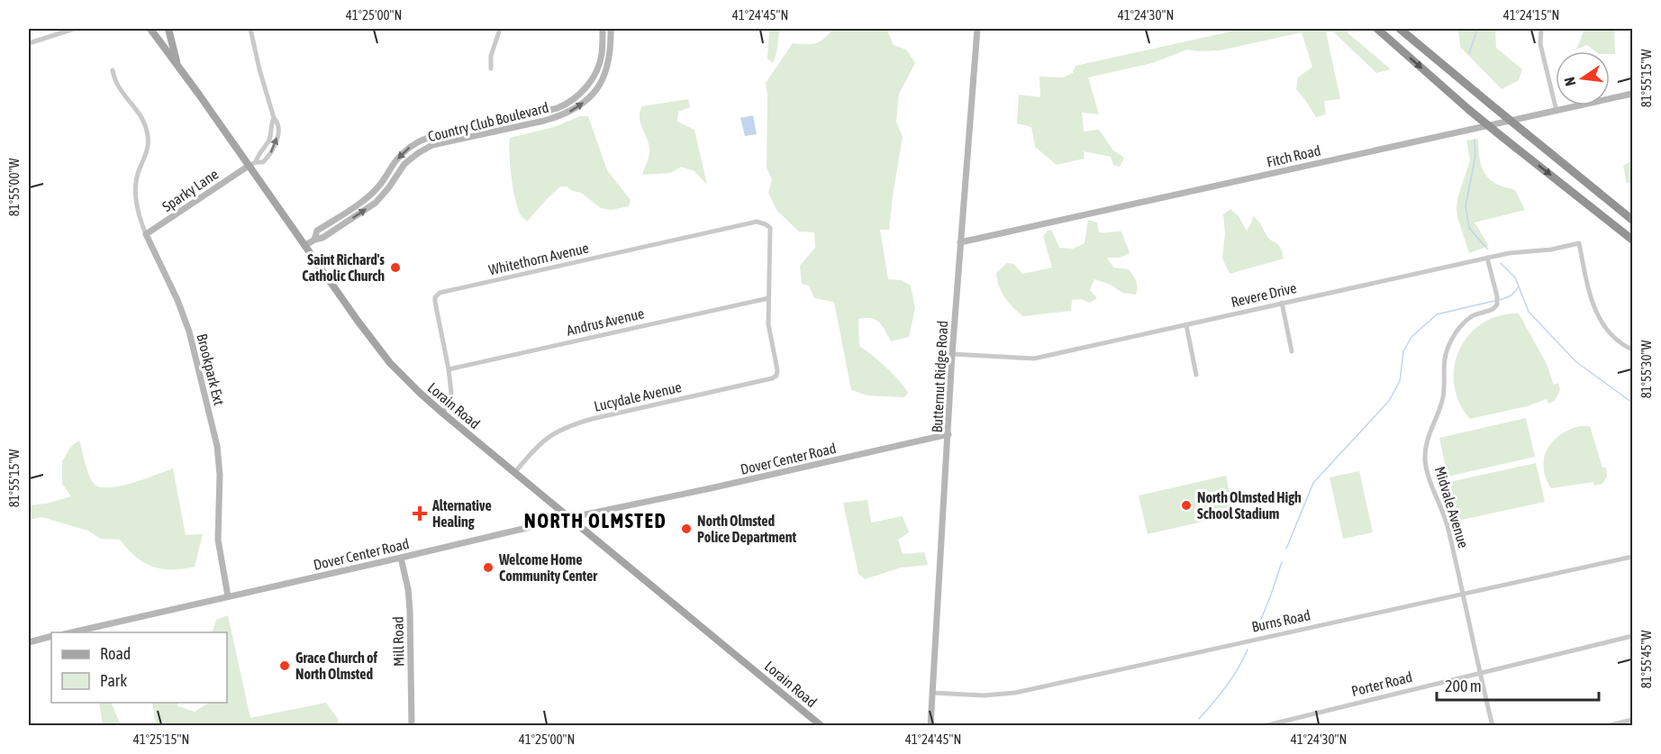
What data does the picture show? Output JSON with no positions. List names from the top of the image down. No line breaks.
{"streets":{"main road":["Lorain Road"],"street":["Country Club Boulevard","Fitch Road","Sparky Lane","Whitethorn Avenue","Revere Drive","Andrus Avenue","Brookpark Ext","Butternut Ridge Road","Lucydale Avenue","Dover Center Road","Midvale Avenue","Burns Road","Mill Road","Porter Road"]},"crossings":[["Country Club Boulevard","Lorain Road"],["Fitch Road","Butternut Ridge Road"],["Sparky Lane","Brookpark Ext"],["Sparky Lane","Lorain Road"],["Whitethorn Avenue","Andrus Avenue"],["Whitethorn Avenue","Lucydale Avenue"],["Whitethorn Avenue","Lorain Road"],["Revere Drive","Butternut Ridge Road"],["Revere Drive","Midvale Avenue"],["Andrus Avenue","Lucydale Avenue"],["Brookpark Ext","Dover Center Road"],["Butternut Ridge Road","Dover Center Road"],["Butternut Ridge Road","Burns Road"],["Lucydale Avenue","Lorain Road"],["Lorain Road","Dover Center Road"],["Dover Center Road","Mill Road"],["Midvale Avenue","Burns Road"],["Midvale Avenue","Porter Road"]],"districts":["NORTH OLMSTED"],"places":{"other":["Saint Richard's Catholic Church","North Olmsted High School Stadium","North Olmsted Police Department","Welcome Home Community Center","Grace Church of North Olmsted"],"health":["Alternative Healing"]},"legend":["Road","Park"],"scale_bar":"200 m","north":"left","coordinates":["41°25'00\"N","41°24'45\"N","41°24'30\"N","41°24'15\"N","81°55'15\"W","81°55'00\"W","81°55'30\"W","81°55'45\"W","41°25'15\"N"]}
